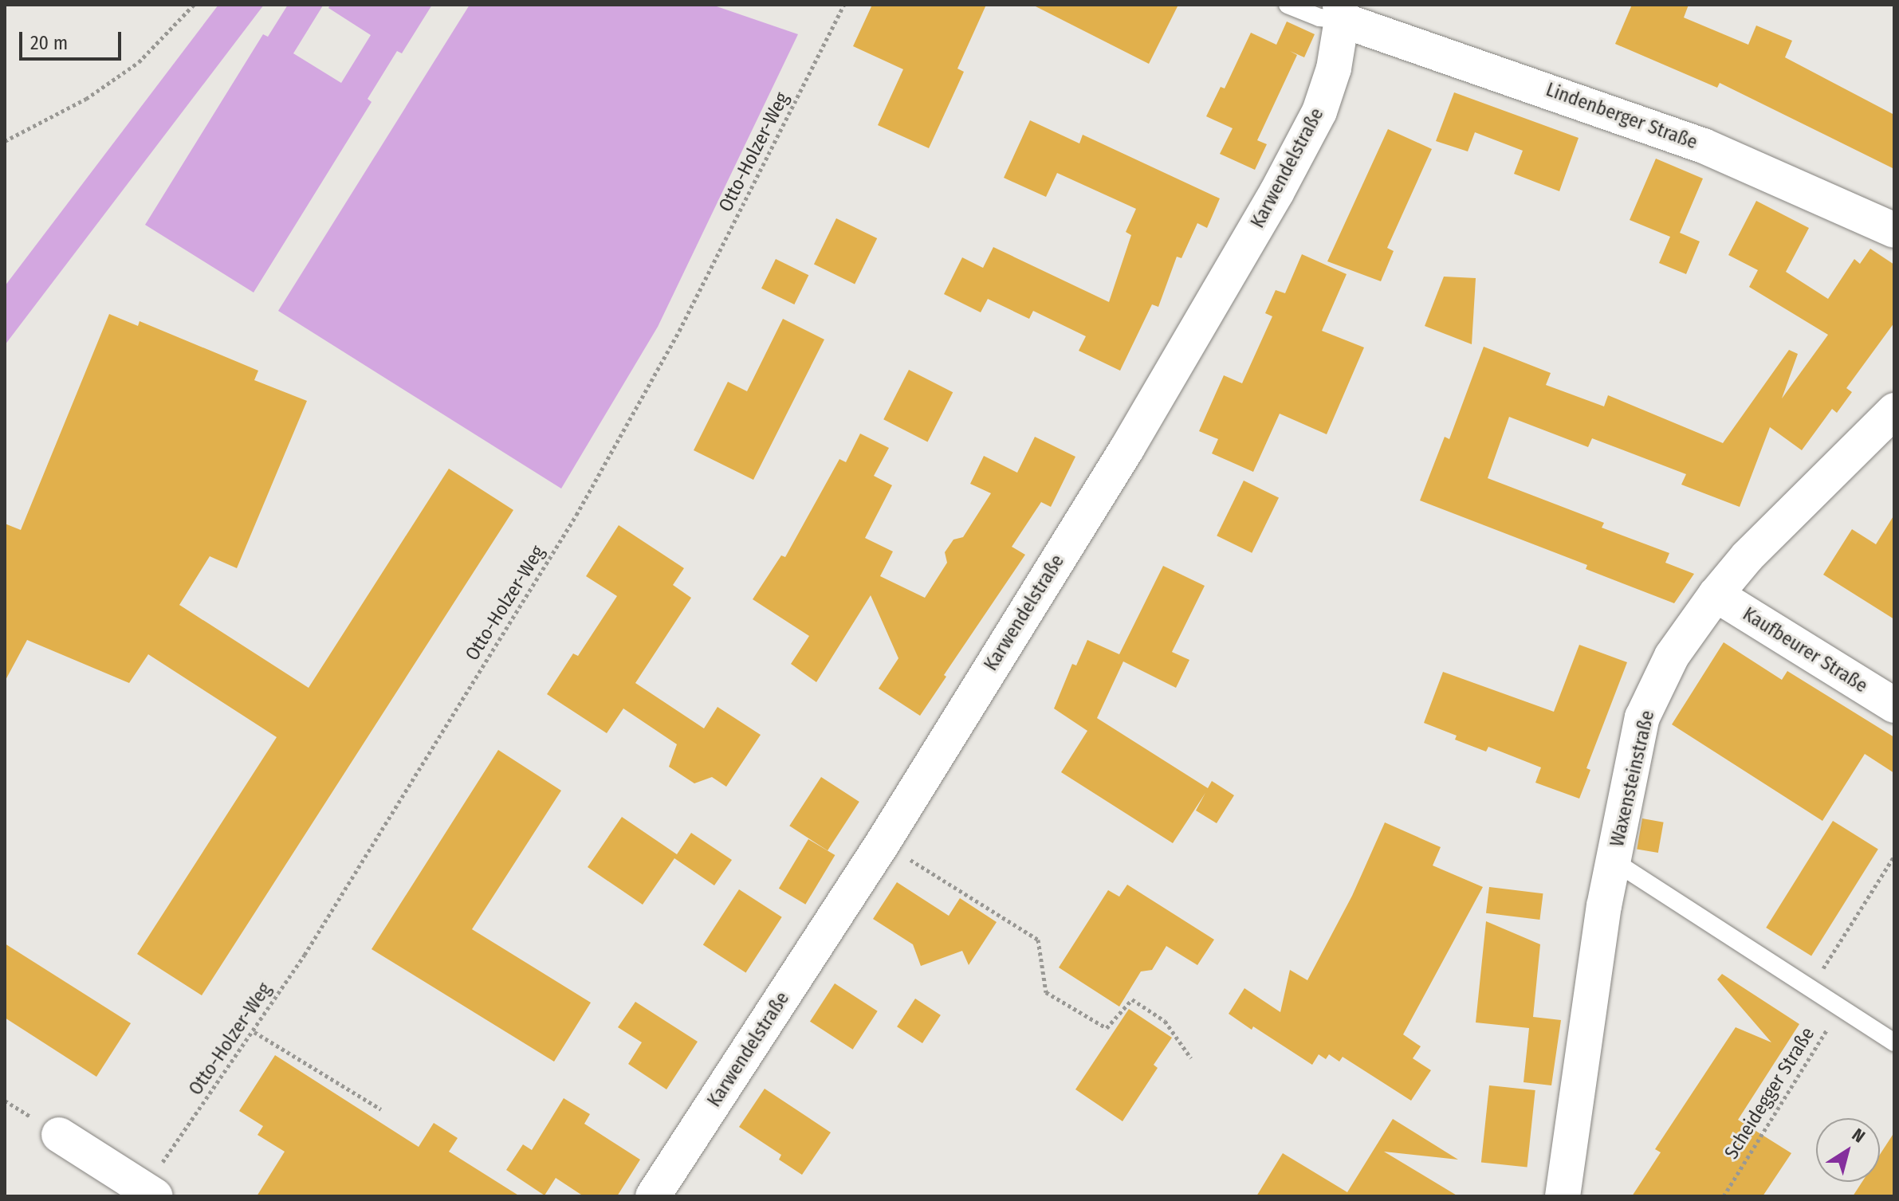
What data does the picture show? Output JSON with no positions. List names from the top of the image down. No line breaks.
{"streets":{"street":["Lindenberger Straße","Karwendelstraße","Kaufbeurer Straße","Waxensteinstraße"],"path":["Otto-Holzer-Weg","Scheidegger Straße"]},"crossings":[["Lindenberger Straße","Karwendelstraße"],["Kaufbeurer Straße","Waxensteinstraße"]],"scale_bar":"20 m","north":"top right"}
